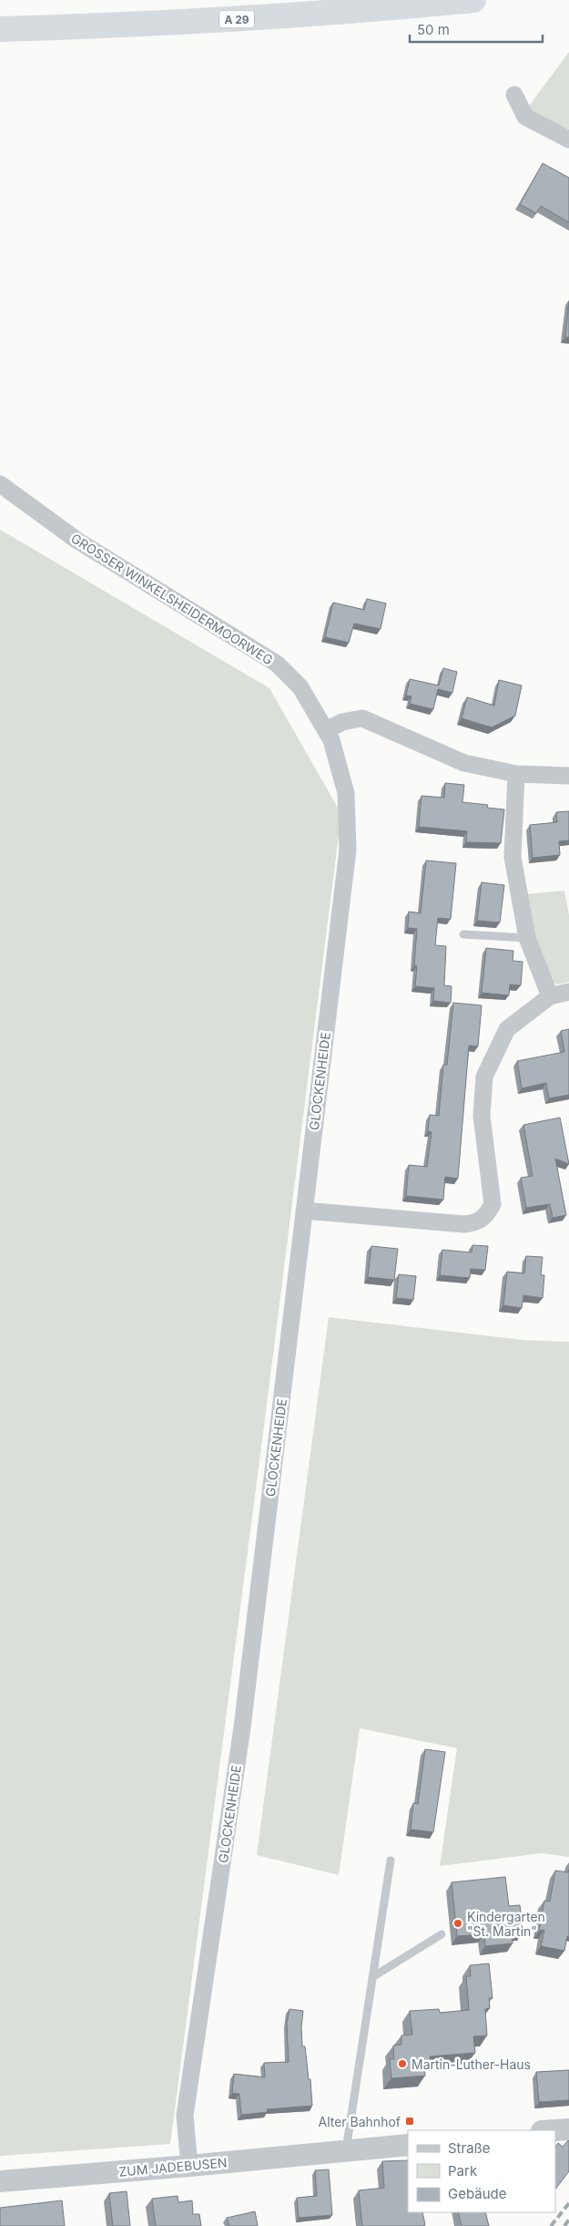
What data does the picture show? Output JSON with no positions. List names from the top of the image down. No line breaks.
{"streets":{"highway":["A 29"],"street":["GROSSER WINKELSHEIDERMOORWEG","GLOCKENHEIDE","ZUM JADEBUSEN"]},"crossings":[["GROSSER WINKELSHEIDERMOORWEG","GLOCKENHEIDE"],["GLOCKENHEIDE","ZUM JADEBUSEN"]],"places":{"other":["Kindergarten \"St. Martin\"","Martin-Luther-Haus"],"transit":["Alter Bahnhof"]},"legend":["Straße","Park","Gebäude"],"scale_bar":"50 m"}
